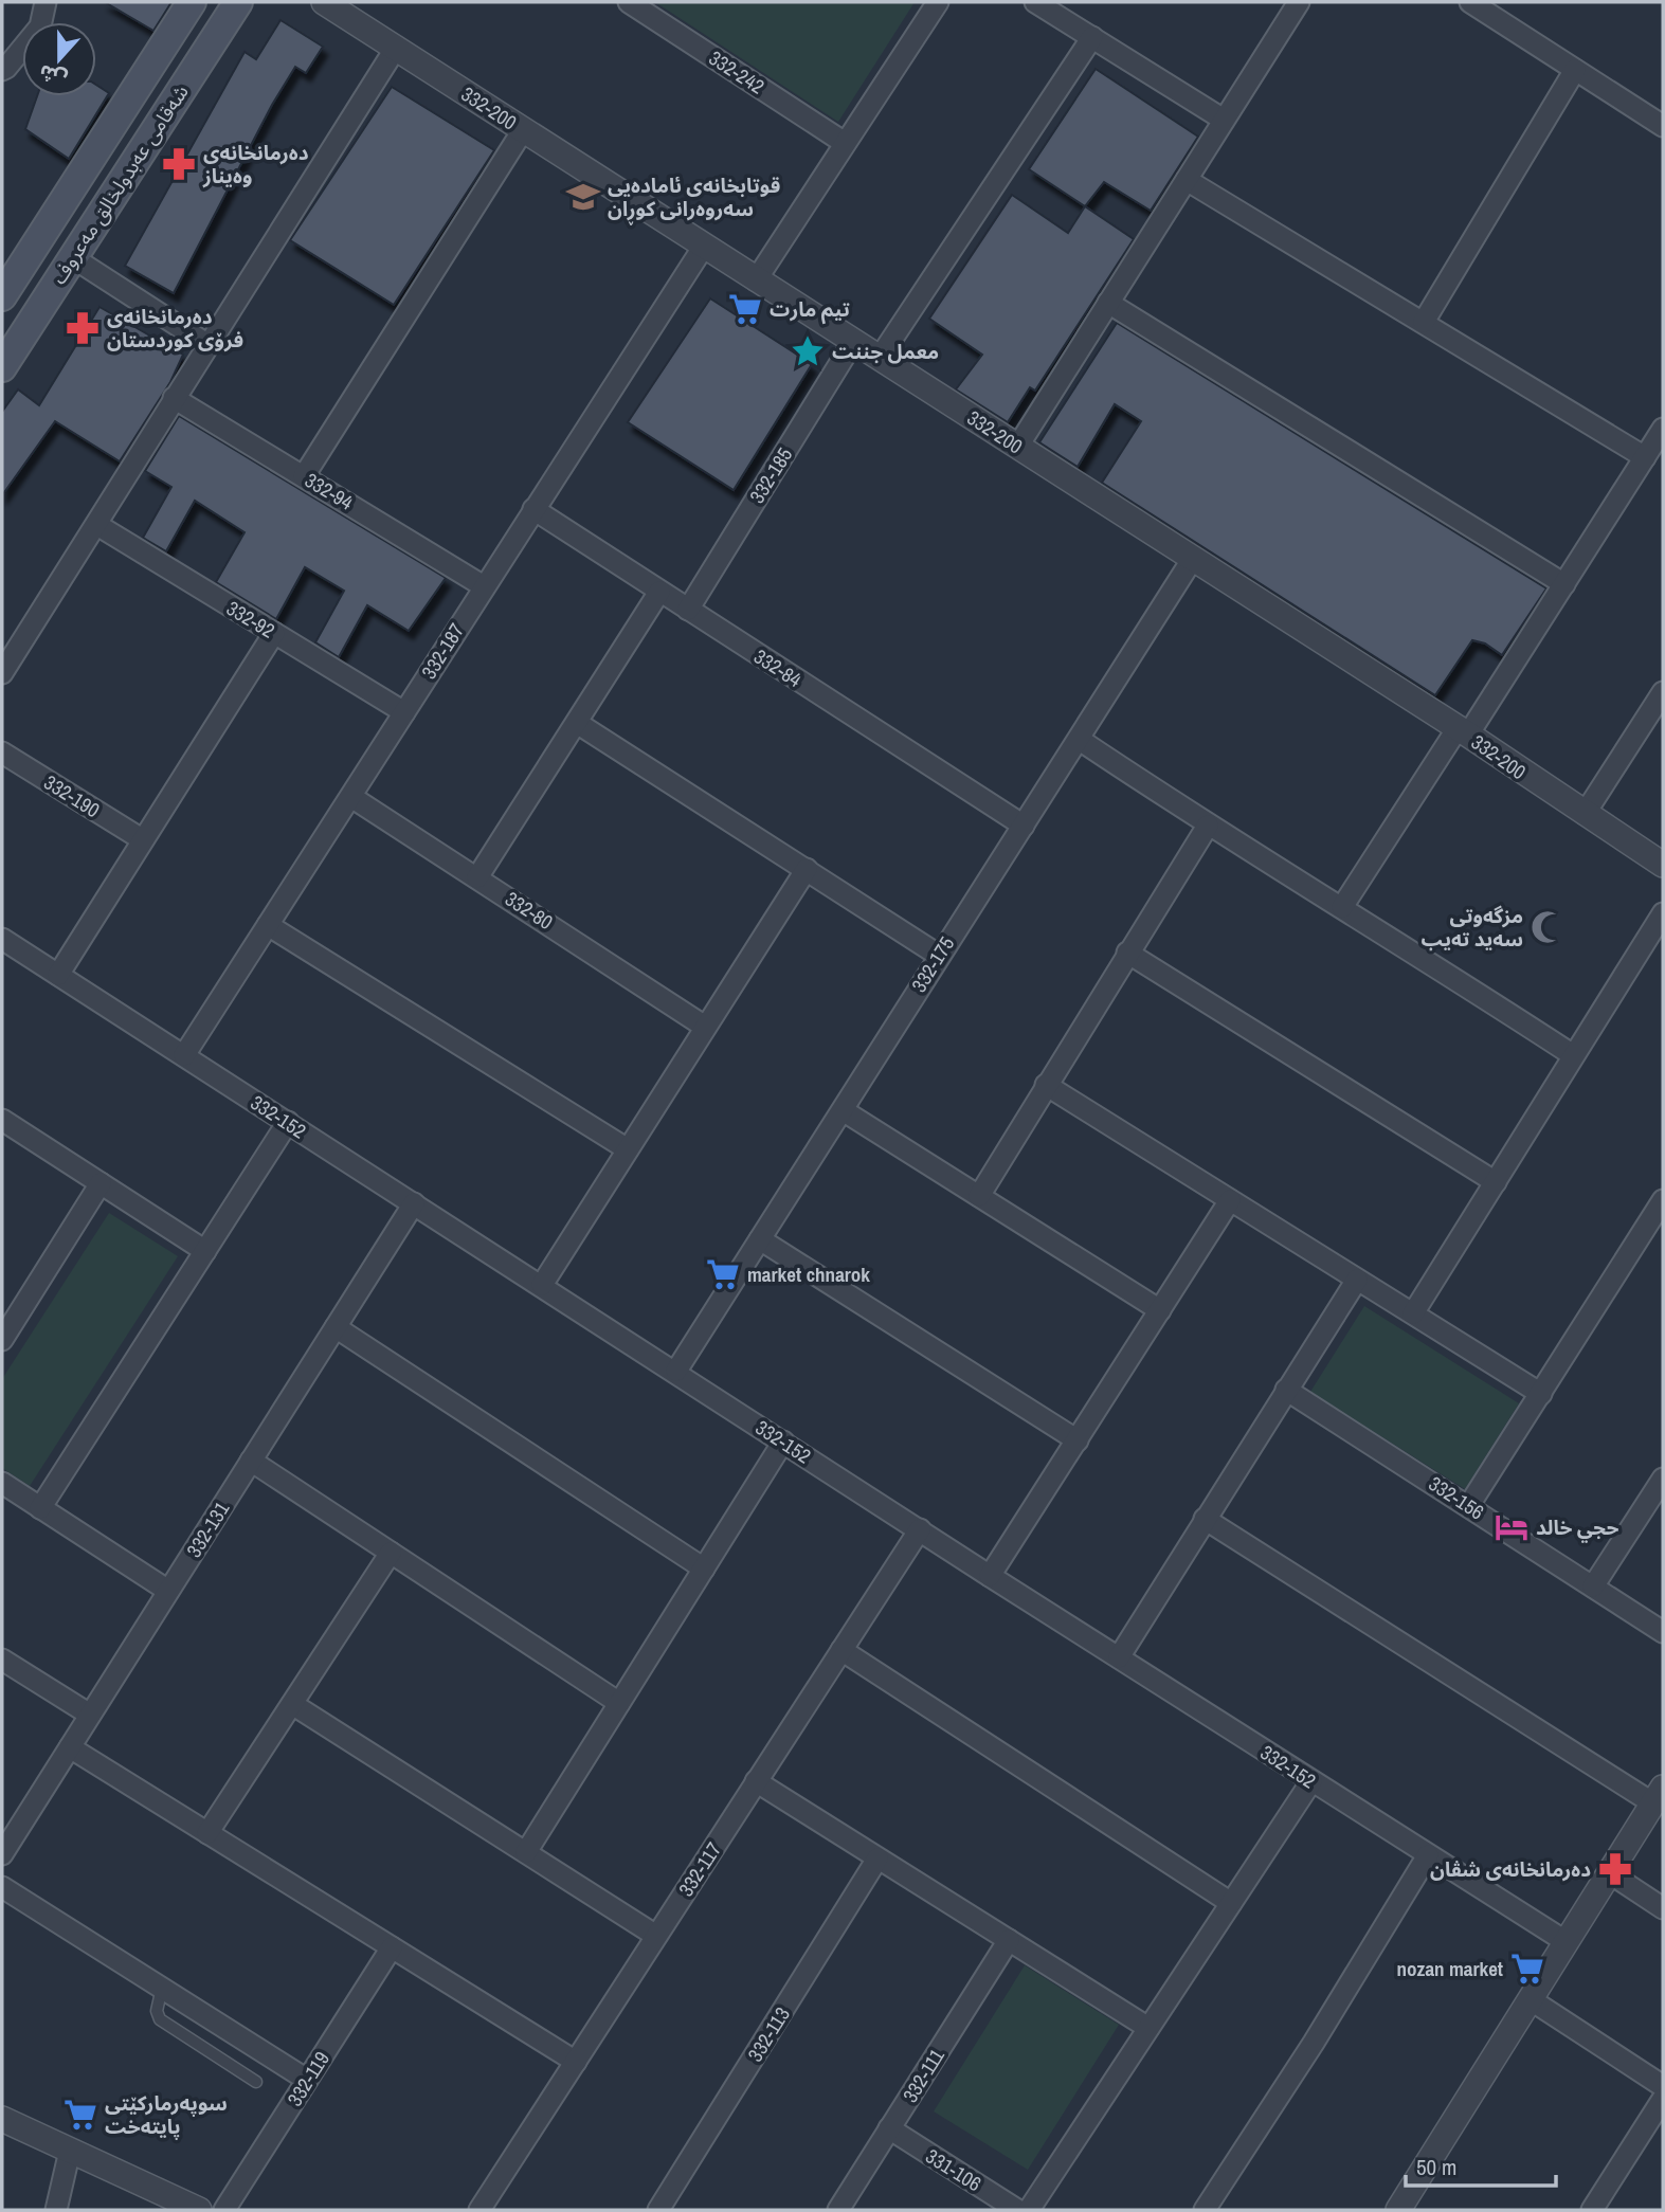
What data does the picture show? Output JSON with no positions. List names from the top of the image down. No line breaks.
{"streets":{"main road":["شەقامی عەبدولخالق مەعروف"],"street":["332-242","332-200","332-185","332-94","332-92","332-187","332-84","332-190","332-80","332-175","332-152","332-156","332-131","332-117","332-113","332-111","332-119","331-106"]},"crossings":[["332-200","332-185"],["332-200","332-187"],["332-200","332-175"],["332-185","332-84"],["332-94","332-187"],["332-92","332-187"],["332-187","332-84"],["332-187","332-80"],["332-187","332-152"],["332-84","332-175"],["332-175","332-152"],["332-152","332-131"],["332-152","332-117"],["332-111","331-106"]],"places":{"pharmacy":["دەرمانخانەی وەیناز","دەرمانخانەی فرۆی کوردستان","دەرمانخانەی شڤان"],"school or university":["قوتابخانەی ئامادەیی سەروەرانی کوڕان"],"supermarket":["تيم مارت","market chnarok","nozan market","سوپەرمارکێتی پایتەخت"],"place":["معمل جننت"],"mosque":["مزگەوتی سەید تەیب"],"hotel":["حجي خالد"]},"scale_bar":"50 m","north":"bottom"}
